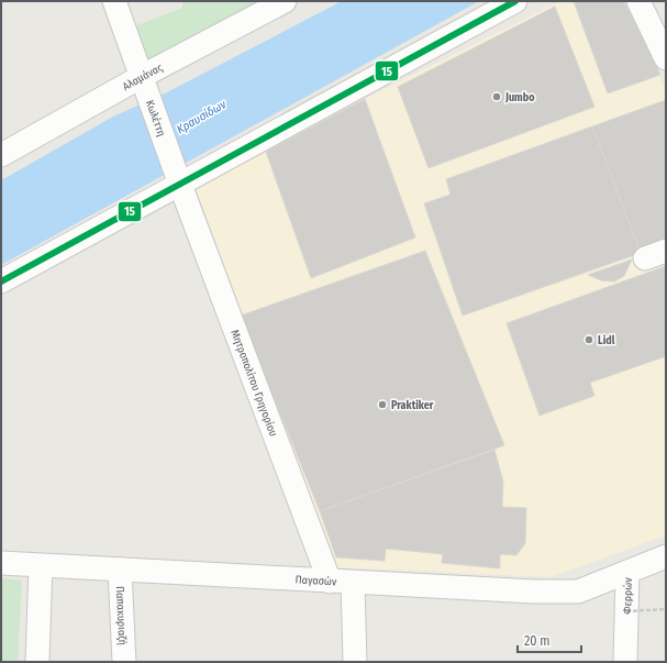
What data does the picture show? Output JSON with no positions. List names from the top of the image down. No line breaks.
{"streets":{"street":["Αλαμάνας","Κωλέττη","Μητροπολίτου Γρηγορίου","Παγασών","Φερρών","Παπακυριαζή"]},"crossings":[["Αλαμάνας","Κωλέττη"],["Κωλέττη","Μητροπολίτου Γρηγορίου"],["Μητροπολίτου Γρηγορίου","Παγασών"],["Παγασών","Φερρών"],["Παγασών","Παπακυριαζή"]],"water":["Κραυσίδων"],"places":["Jumbo","Lidl","Praktiker"],"lines":["transit line 15"],"scale_bar":"20 m"}
